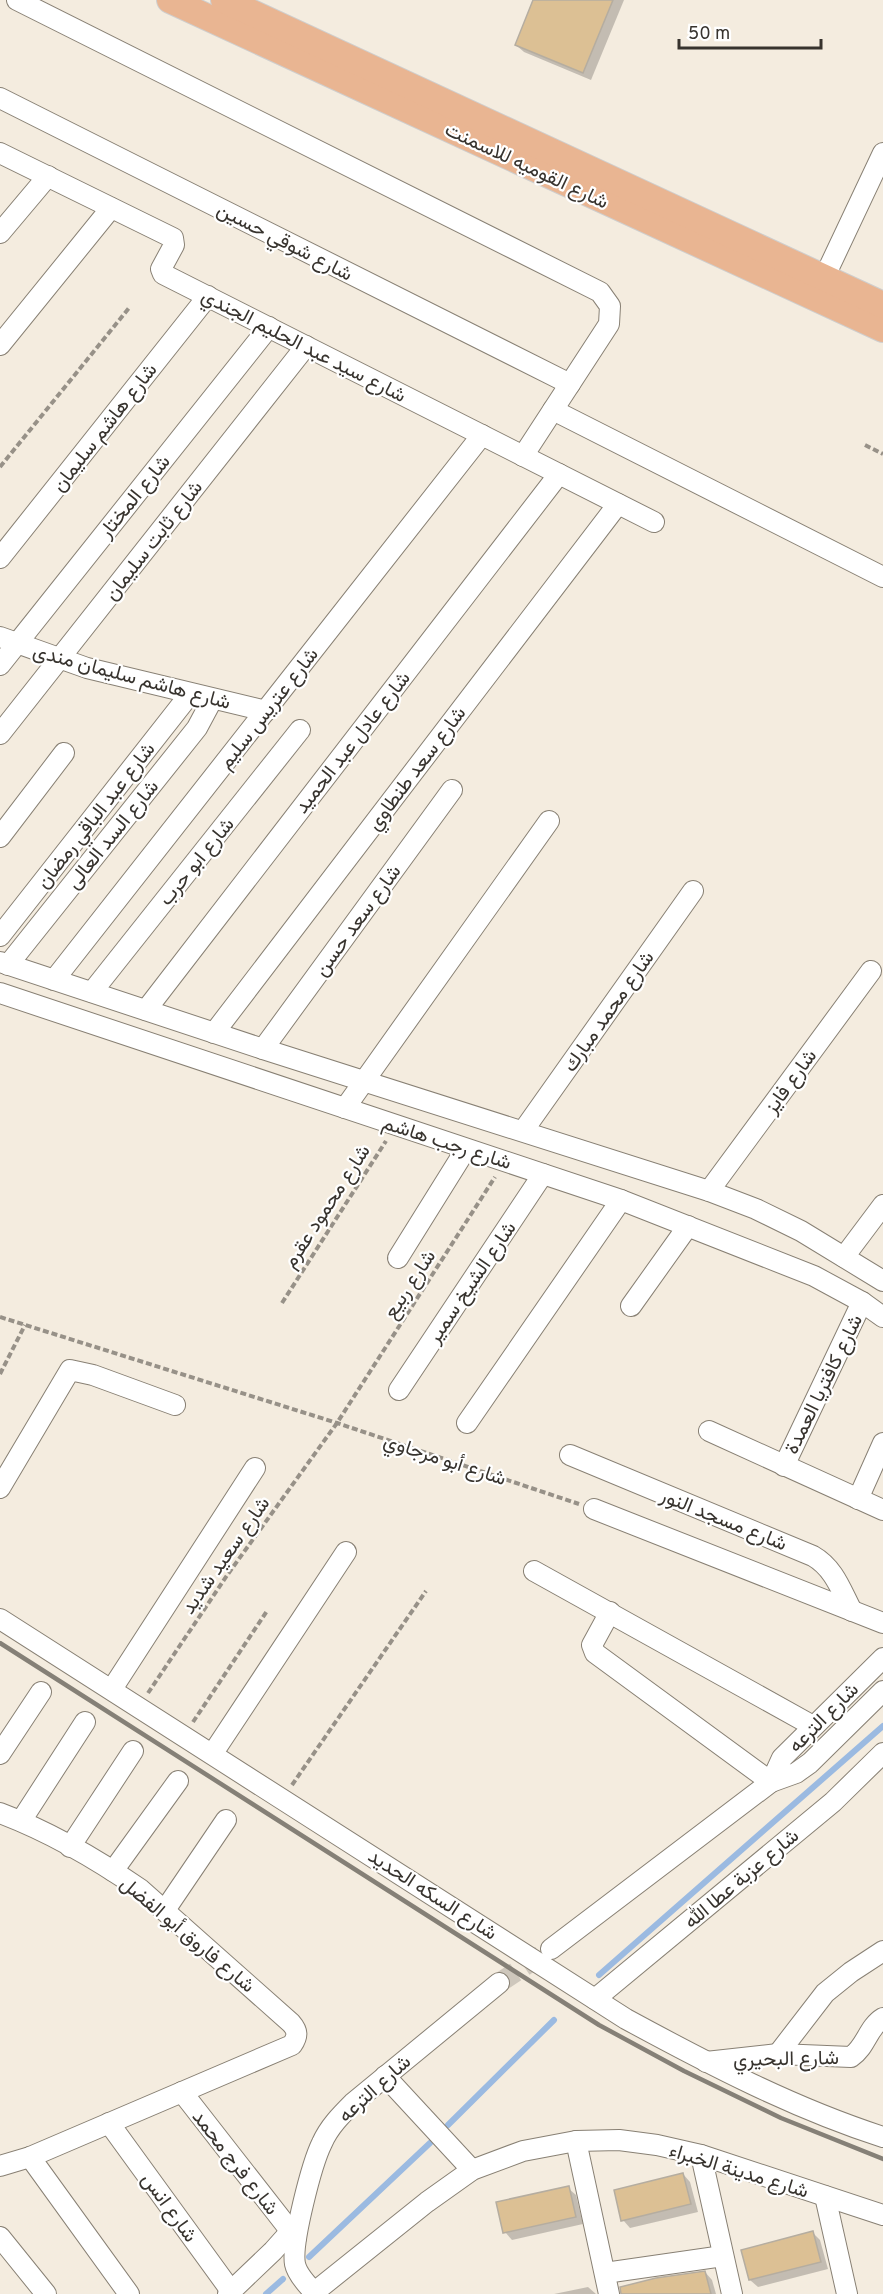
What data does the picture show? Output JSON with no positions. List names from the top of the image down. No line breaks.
{"streets":{"main road":["شارع القوميه للاسمنت"],"street":["شارع شوقي حسين","شارع سيد عبد الحليم الجندي","شارع هاشم سليمان","شارع المختار","شارع ثابت سليمان","شارع هاشم سليمان مندى","شارع عتريس سليم","شارع عادل عبد الحميد","شارع سعد طنطاوي","شارع عبد الباقي رمضان","شارع السد العالى","شارع ابو حرب","شارع سعد حسن","شارع محمد مبارك","شارع فايز","شارع رجب هاشم","شارع الشيخ سمير","شارع كافتريا العمدة","شارع مسجد النور","شارع الترعه","شارع عزبة عطا الله","شارع السكه الحديد","شارع فاروق أبو الفضل","شارع البحيري","شارع فرج محمد","شارع مدينة الخبراء","شارع انس"],"path":["شارع محمود عقرم","شارع ربيع","شارع أبو مرجاوي","شارع سعيد شديد"]},"crossings":[["شارع سيد عبد الحليم الجندي","شارع هاشم سليمان"],["شارع سيد عبد الحليم الجندي","شارع المختار"],["شارع سيد عبد الحليم الجندي","شارع ثابت سليمان"],["شارع سيد عبد الحليم الجندي","شارع عتريس سليم"],["شارع سيد عبد الحليم الجندي","شارع عادل عبد الحميد"],["شارع سيد عبد الحليم الجندي","شارع سعد طنطاوي"],["شارع المختار","شارع هاشم سليمان مندى"],["شارع ثابت سليمان","شارع هاشم سليمان مندى"],["شارع هاشم سليمان مندى","شارع عتريس سليم"],["شارع هاشم سليمان مندى","شارع عبد الباقي رمضان"],["شارع هاشم سليمان مندى","شارع السد العالى"],["شارع عتريس سليم","شارع رجب هاشم"],["شارع عادل عبد الحميد","شارع رجب هاشم"],["شارع سعد طنطاوي","شارع رجب هاشم"],["شارع السد العالى","شارع رجب هاشم"],["شارع ابو حرب","شارع رجب هاشم"],["شارع سعد حسن","شارع رجب هاشم"],["شارع محمد مبارك","شارع رجب هاشم"],["شارع فايز","شارع رجب هاشم"],["شارع رجب هاشم","شارع محمود عقرم"],["شارع رجب هاشم","شارع الشيخ سمير"],["شارع رجب هاشم","شارع ربيع"],["شارع رجب هاشم","شارع كافتريا العمدة"],["شارع ربيع","شارع أبو مرجاوي"],["شارع ربيع","شارع سعيد شديد"],["شارع أبو مرجاوي","شارع سعيد شديد"],["شارع سعيد شديد","شارع السكه الحديد"],["شارع الترعه","شارع فرج محمد"],["شارع الترعه","شارع مدينة الخبراء"],["شارع عزبة عطا الله","شارع السكه الحديد"],["شارع السكه الحديد","شارع البحيري"],["شارع فاروق أبو الفضل","شارع فرج محمد"]],"scale_bar":"50 m"}
